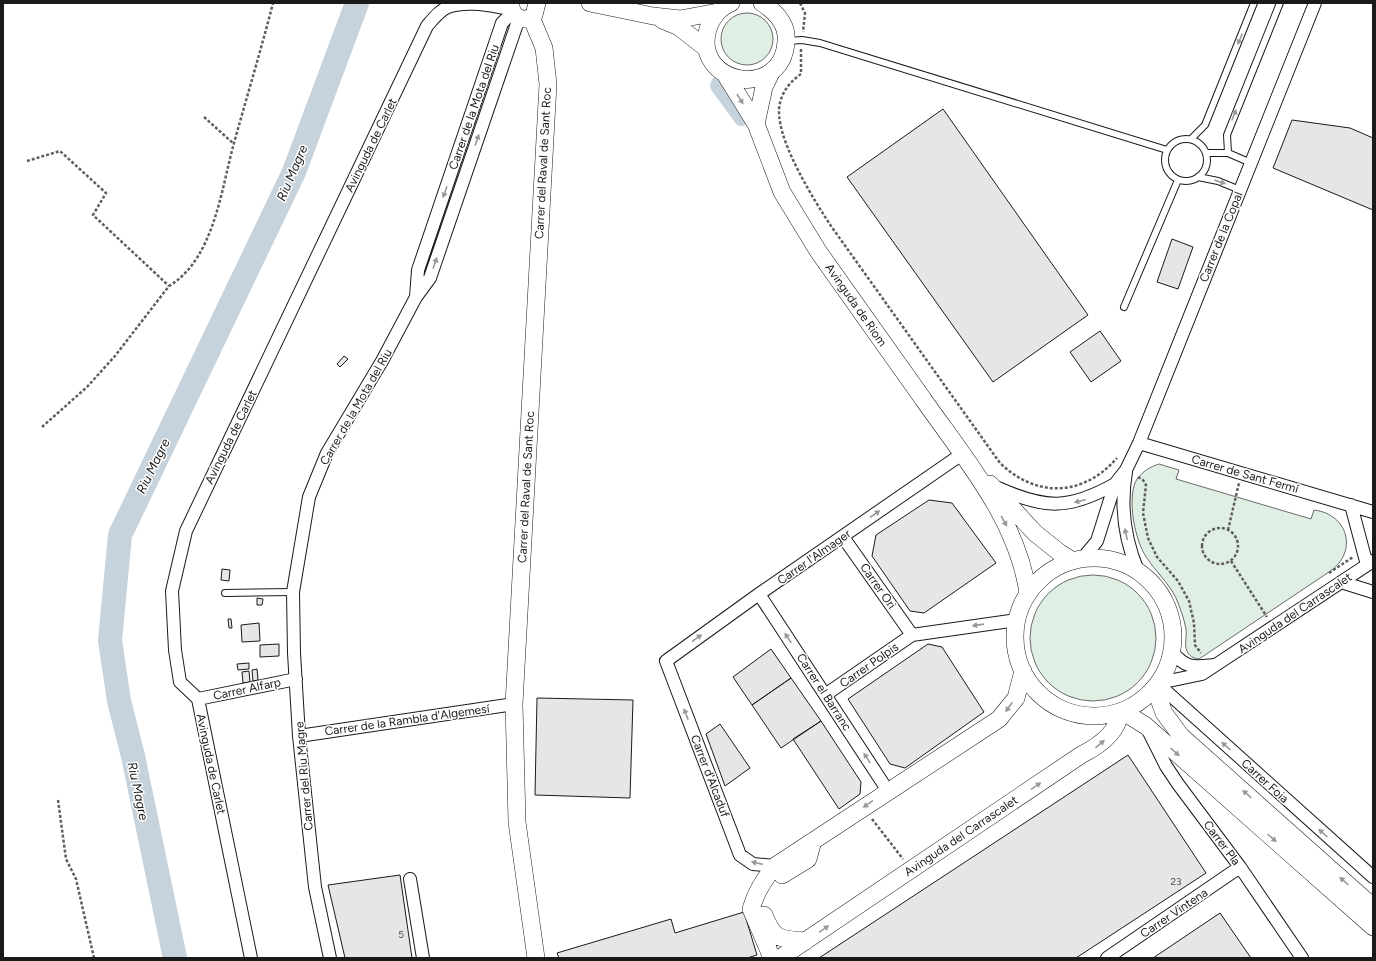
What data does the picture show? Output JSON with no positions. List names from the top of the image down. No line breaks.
{"streets":{"street":["Carrer de la Mota del Riu","Avinguda de Carlet","Carrer del Raval de Sant Roc","Carrer de la Copal","Avinguda de Riom","Carrer de Sant Fermí","Carrer l'Almager","Carrer Ori","Avinguda del Carrascalet","Carrer Polpis","Carrer Alfarp","Carrer el Barranc","Carrer de la Rambla d'Algemesí","Carrer del Riu Magre","Carrer d'Alcaduf","Carrer Foia","Carrer Pla","Carrer Vintena"]},"crossings":[["Carrer de la Mota del Riu","Avinguda de Carlet"],["Carrer de la Mota del Riu","Carrer del Raval de Sant Roc"],["Carrer de la Mota del Riu","Carrer del Riu Magre"],["Avinguda de Carlet","Carrer del Raval de Sant Roc"],["Avinguda de Carlet","Carrer Alfarp"],["Carrer del Raval de Sant Roc","Carrer de la Rambla d'Algemesí"],["Carrer de la Copal","Avinguda de Riom"],["Carrer de la Copal","Carrer de Sant Fermí"],["Avinguda de Riom","Carrer l'Almager"],["Carrer l'Almager","Carrer Ori"],["Carrer l'Almager","Carrer el Barranc"],["Carrer l'Almager","Carrer d'Alcaduf"],["Carrer Ori","Carrer Polpis"],["Avinguda del Carrascalet","Carrer Foia"],["Carrer Polpis","Carrer el Barranc"],["Carrer Alfarp","Carrer del Riu Magre"],["Carrer de la Rambla d'Algemesí","Carrer del Riu Magre"],["Carrer Pla","Carrer Vintena"]],"one_way":["Carrer l'Almager","Carrer el Barranc","Carrer d'Alcaduf"],"water":["Riu Magre"],"house_numbers":["23","5"]}
